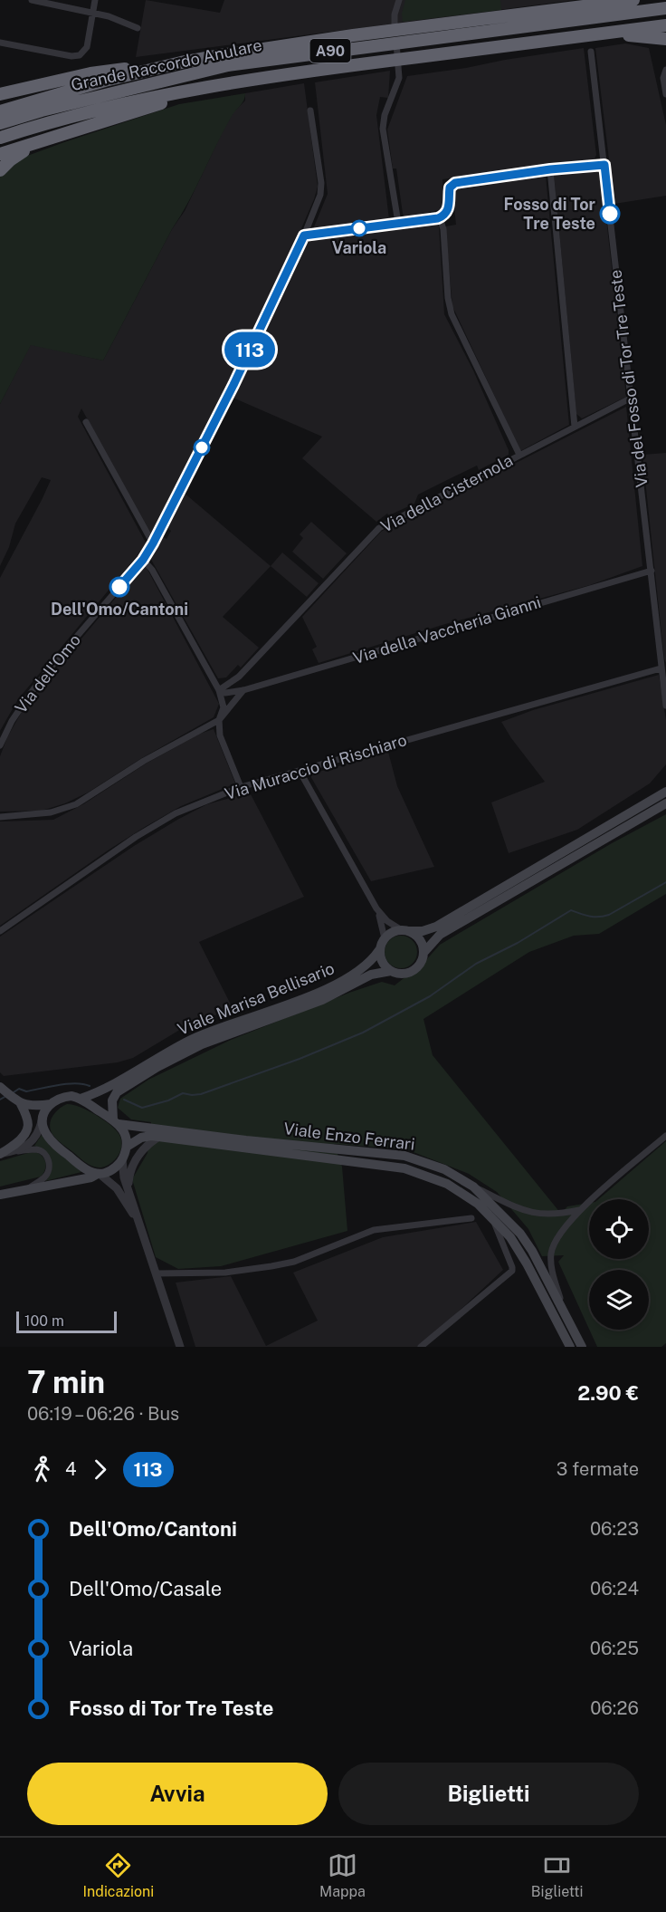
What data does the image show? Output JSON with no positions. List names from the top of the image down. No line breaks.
{"streets":{"highway":["A90","Grande Raccordo Anulare"],"main road":["Viale Marisa Bellisario","Viale Enzo Ferrari"],"street":["Via del Fosso di Tor Tre Teste","Via della Cisternola","Via della Vaccheria Gianni","Via dell'Omo","Via Muraccio di Rischiaro"]},"crossings":[["Via del Fosso di Tor Tre Teste","Via della Cisternola"],["Via del Fosso di Tor Tre Teste","Via della Vaccheria Gianni"],["Via del Fosso di Tor Tre Teste","Via Muraccio di Rischiaro"],["Via della Cisternola","Via della Vaccheria Gianni"],["Viale Marisa Bellisario","Viale Enzo Ferrari"]],"places":["Fosso di Tor Tre Teste","Variola","Dell'Omo/Cantoni"],"lines":["bus line 113"],"scale_bar":"100 m","page":{"on_map":"113","scale":"100 m","heading":["7 min","06:19 – 06:26 · Bus","2.90 €"],"legs":["4","113","3 fermate"],"list":[{"name":"Dell'Omo/Cantoni","value":"06:23"},{"name":"Dell'Omo/Casale","value":"06:24"},{"name":"Variola","value":"06:25"},{"name":"Fosso di Tor Tre Teste","value":"06:26"}],"buttons":["Avvia","Biglietti"],"tabs":["Indicazioni","Mappa","Biglietti"]}}
